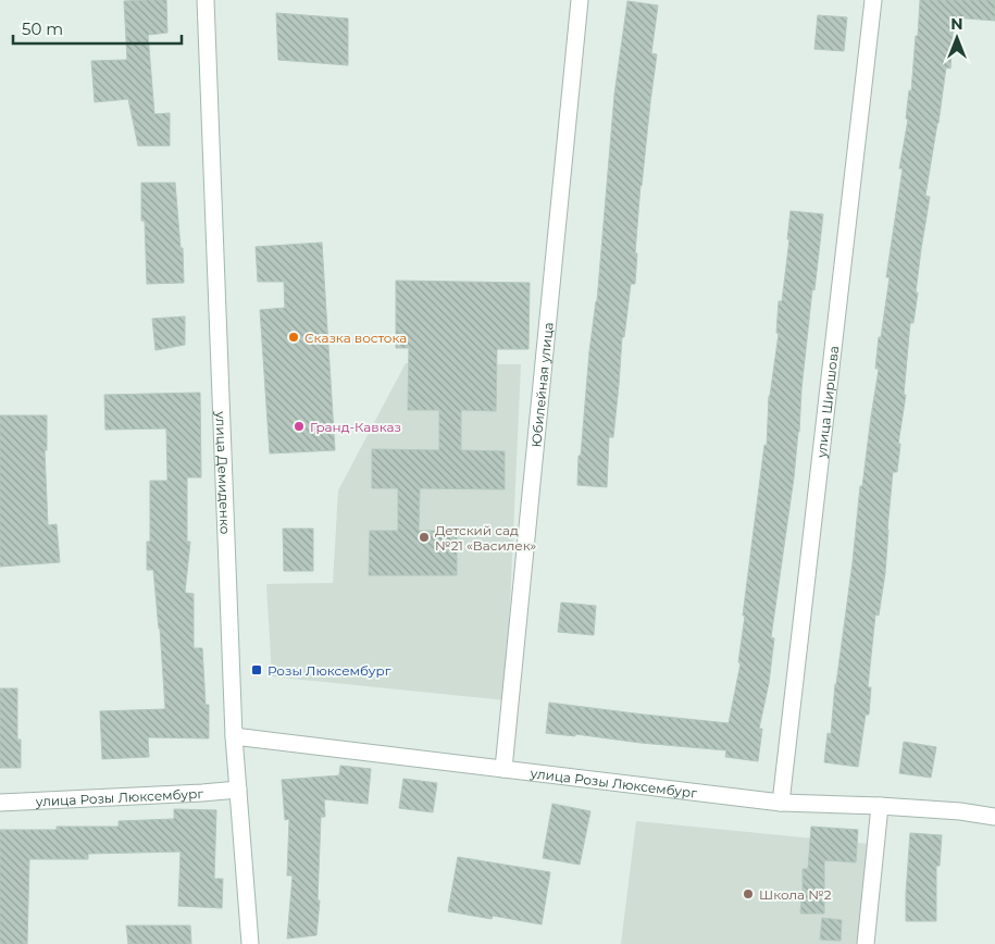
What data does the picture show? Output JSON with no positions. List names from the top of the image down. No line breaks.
{"streets":{"street":["Юбилейная улица","улица Ширшова","улица Демиденко","улица Розы Люксембург"]},"crossings":[["Юбилейная улица","улица Розы Люксембург"],["улица Ширшова","улица Розы Люксембург"],["улица Демиденко","улица Розы Люксембург"]],"places":{"other":["Сказка востока","Гранд-Кавказ","Детский сад №21 «Василек»","Школа №2"],"transit":["Розы Люксембург"]},"scale_bar":"50 m","north":"top"}
